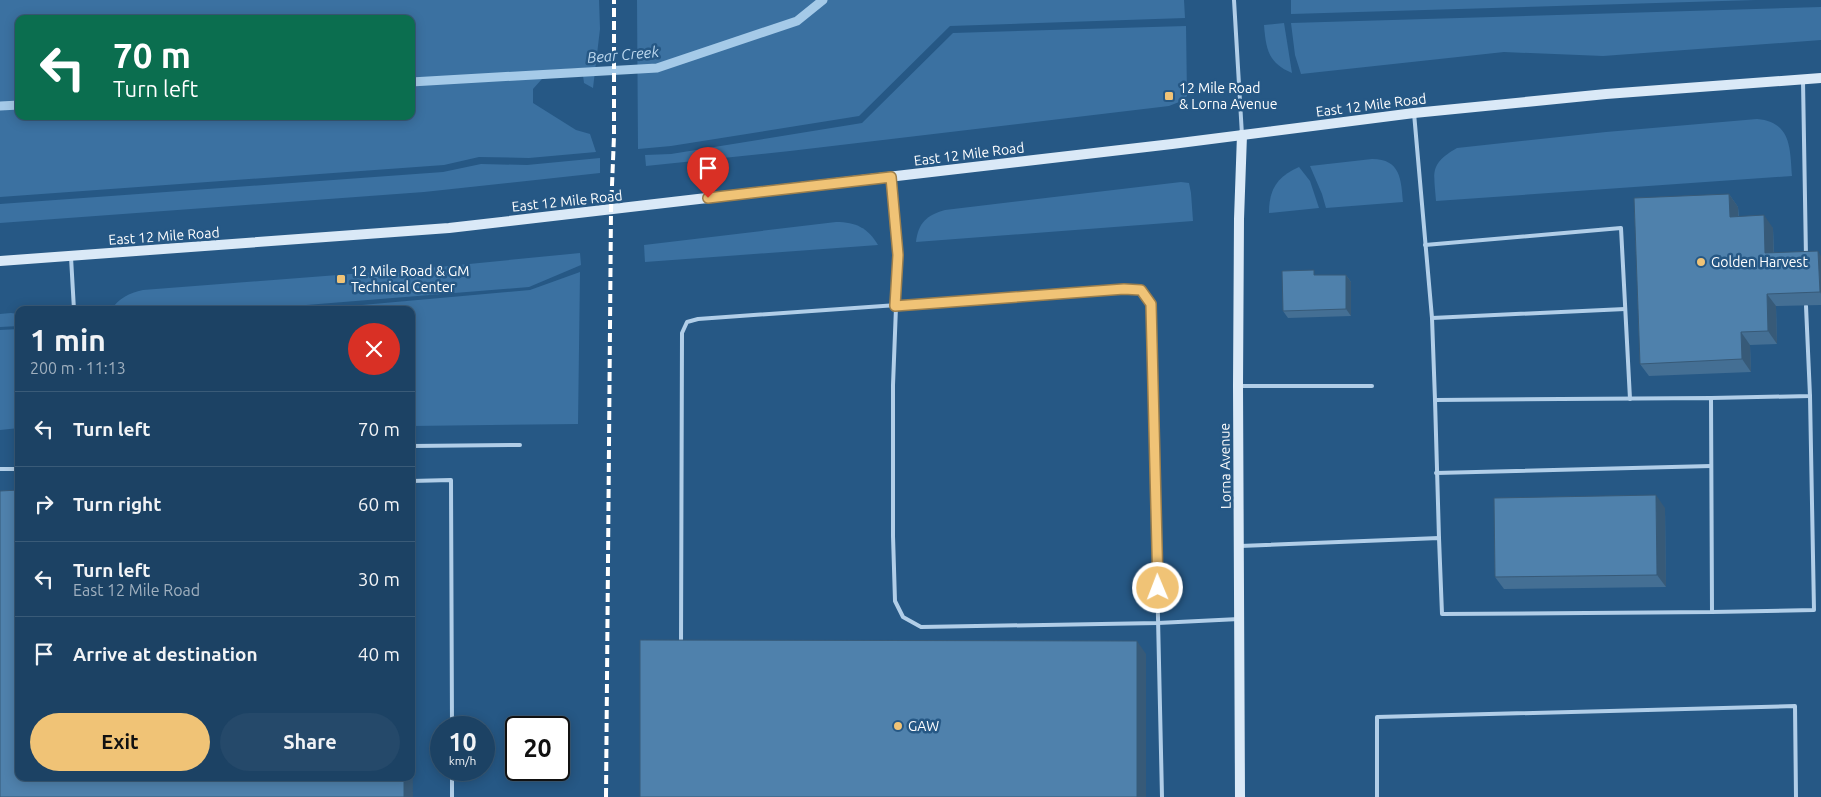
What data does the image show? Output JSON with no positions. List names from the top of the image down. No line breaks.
{"streets":{"main road":["East 12 Mile Road","Lorna Avenue"]},"crossings":[["East 12 Mile Road","Lorna Avenue"]],"water":["Bear Creek"],"places":{"transit":["12 Mile Road & Lorna Avenue","12 Mile Road & GM Technical Center"],"other":["Golden Harvest","GAW"]},"page":{"turn":["70 m","Turn left"],"heading":["1 min","200 m · 11:13"],"list":[{"name":"Turn left","value":"70 m"},{"name":"Turn right","value":"60 m"},{"name":"Turn left","note":"East 12 Mile Road","value":"30 m"},{"name":"Arrive at destination","value":"40 m"}],"buttons":["Exit","Share"],"speed":"10 km/h","limit":"20"}}
